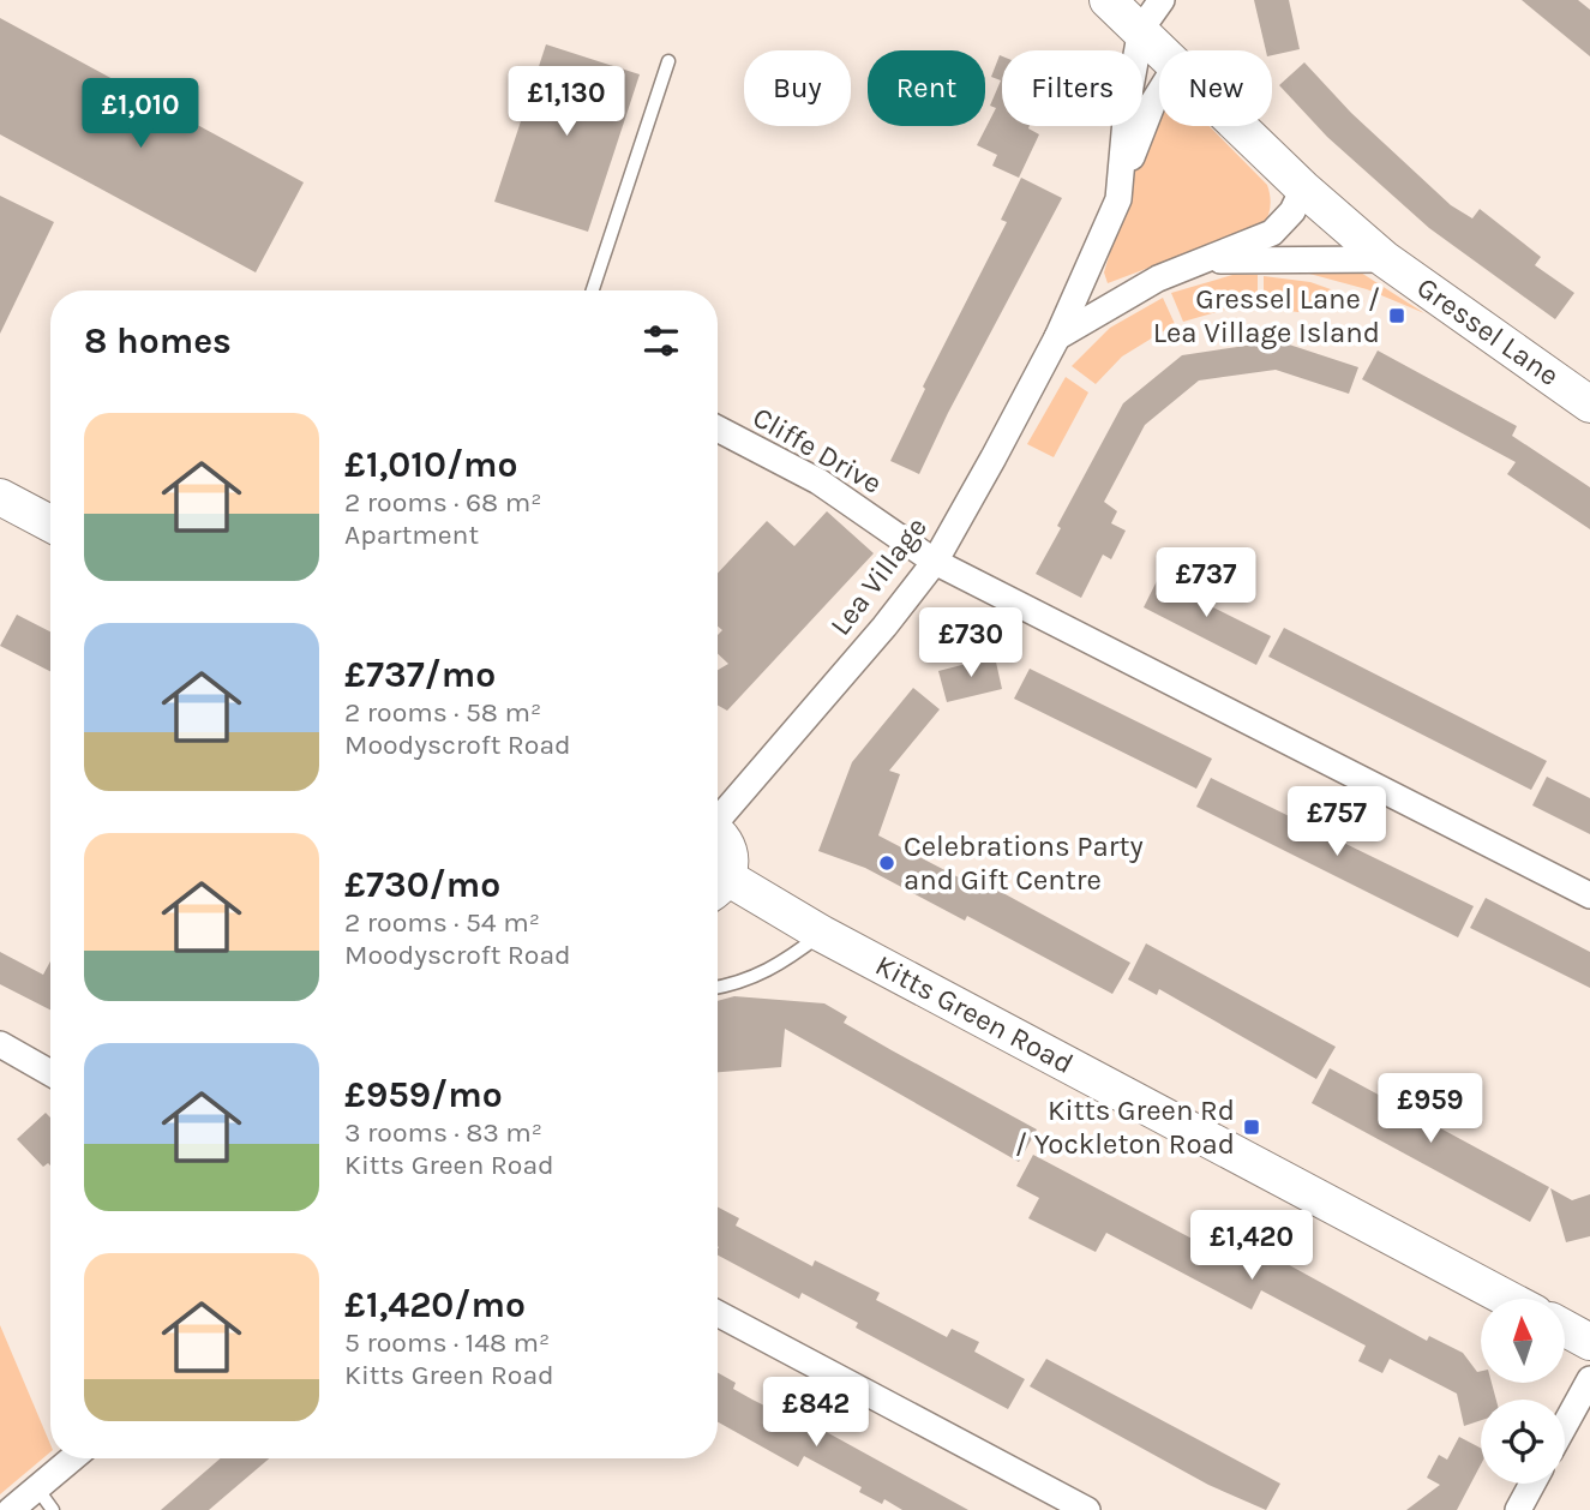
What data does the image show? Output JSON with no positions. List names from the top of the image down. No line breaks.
{"streets":{"street":["Gressel Lane","Cliffe Drive","Lea Village","Kitts Green Road"]},"crossings":[["Gressel Lane","Lea Village"],["Cliffe Drive","Lea Village"]],"places":{"transit":["Gressel Lane / Lea Village Island","Kitts Green Rd / Yockleton Road"],"other":["Celebrations Party and Gift Centre"]},"north":"top","page":{"chip":["Buy","Rent","Filters","New"],"price":["£1,130","£1,010","£737","£730","£757","£959","£1,420","£842"],"heading":"8 homes","list":[{"name":"£1,010/mo","note":"2 rooms · 68 m² · Apartment"},{"name":"£737/mo","note":"2 rooms · 58 m² · Moodyscroft Road"},{"name":"£730/mo","note":"2 rooms · 54 m² · Moodyscroft Road"},{"name":"£959/mo","note":"3 rooms · 83 m² · Kitts Green Road"},{"name":"£1,420/mo","note":"5 rooms · 148 m² · Kitts Green Road"}]}}
